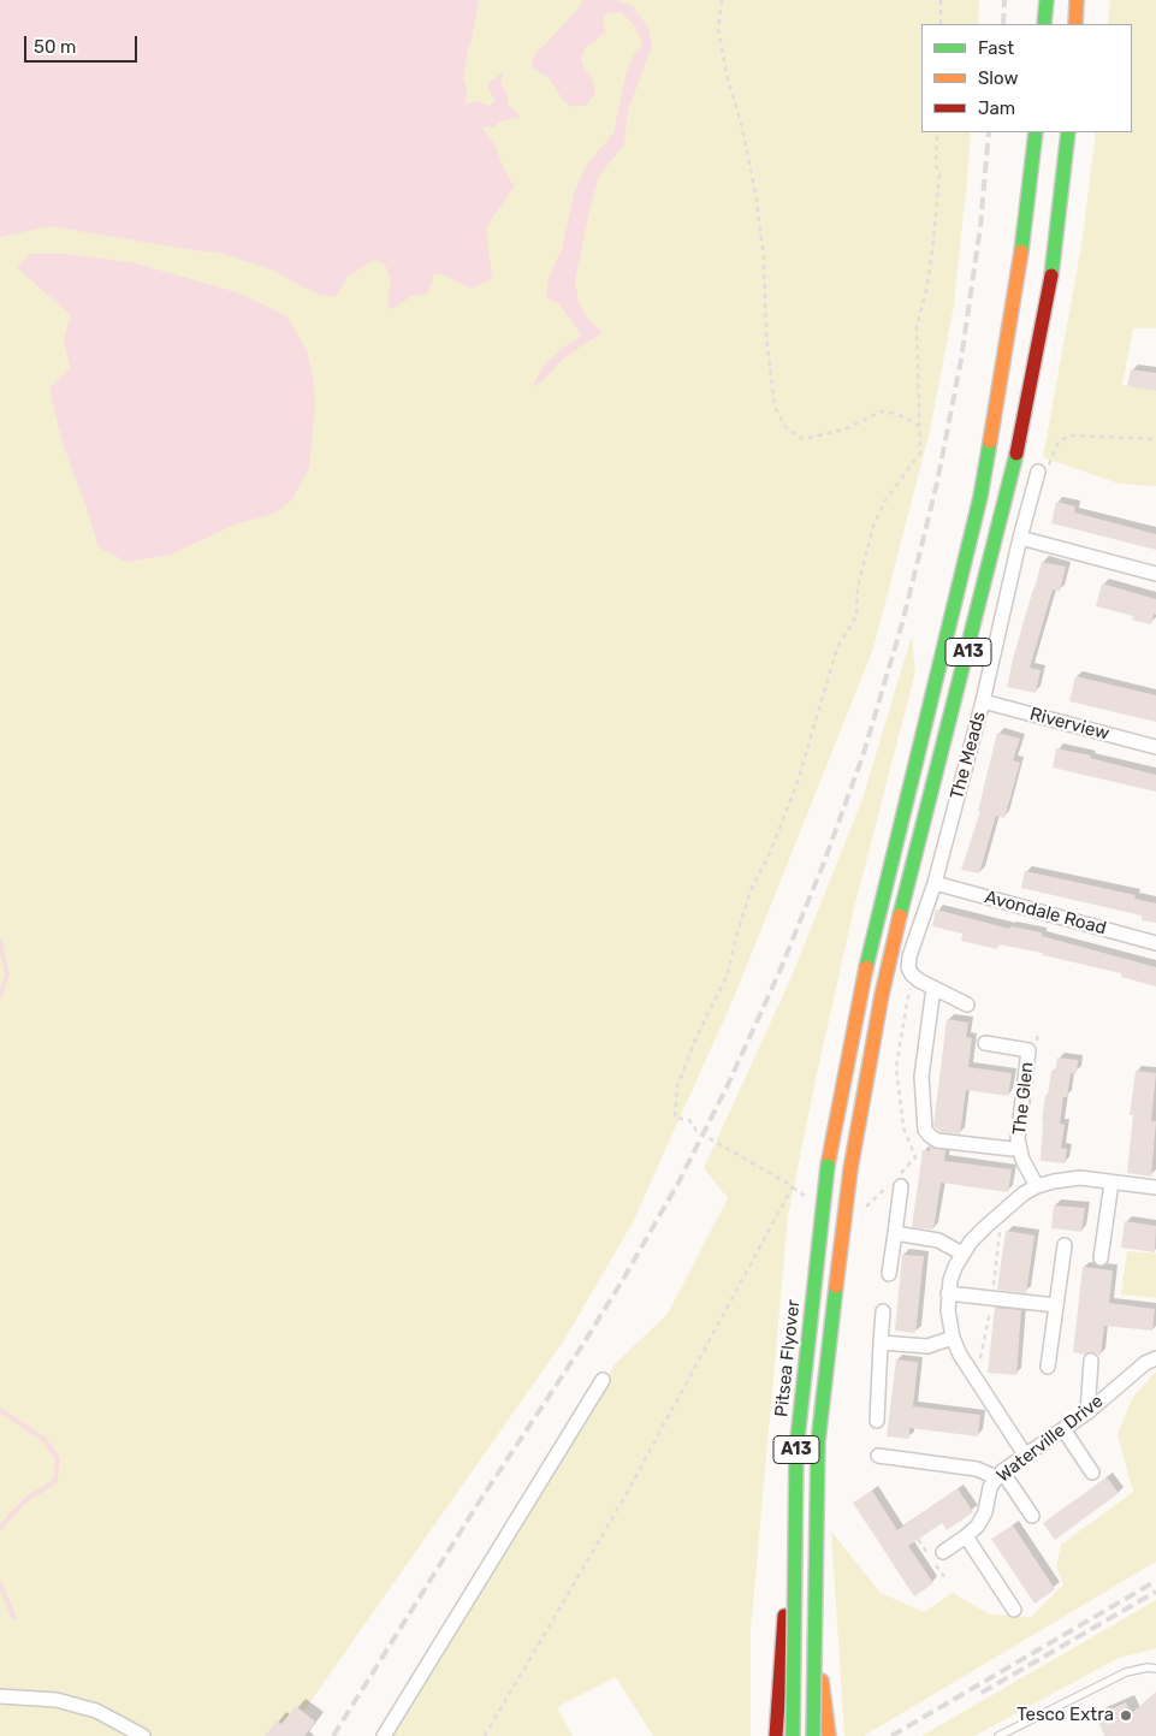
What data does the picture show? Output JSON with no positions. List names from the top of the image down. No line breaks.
{"streets":{"highway":["A13","Pitsea Flyover"],"street":["Riverview","The Meads","Avondale Road","The Glen","Waterville Drive"]},"crossings":[["A13","Pitsea Flyover"],["Riverview","The Meads"],["The Meads","Avondale Road"]],"places":["Tesco Extra"],"legend":["Fast","Slow","Jam"],"scale_bar":"50 m"}
